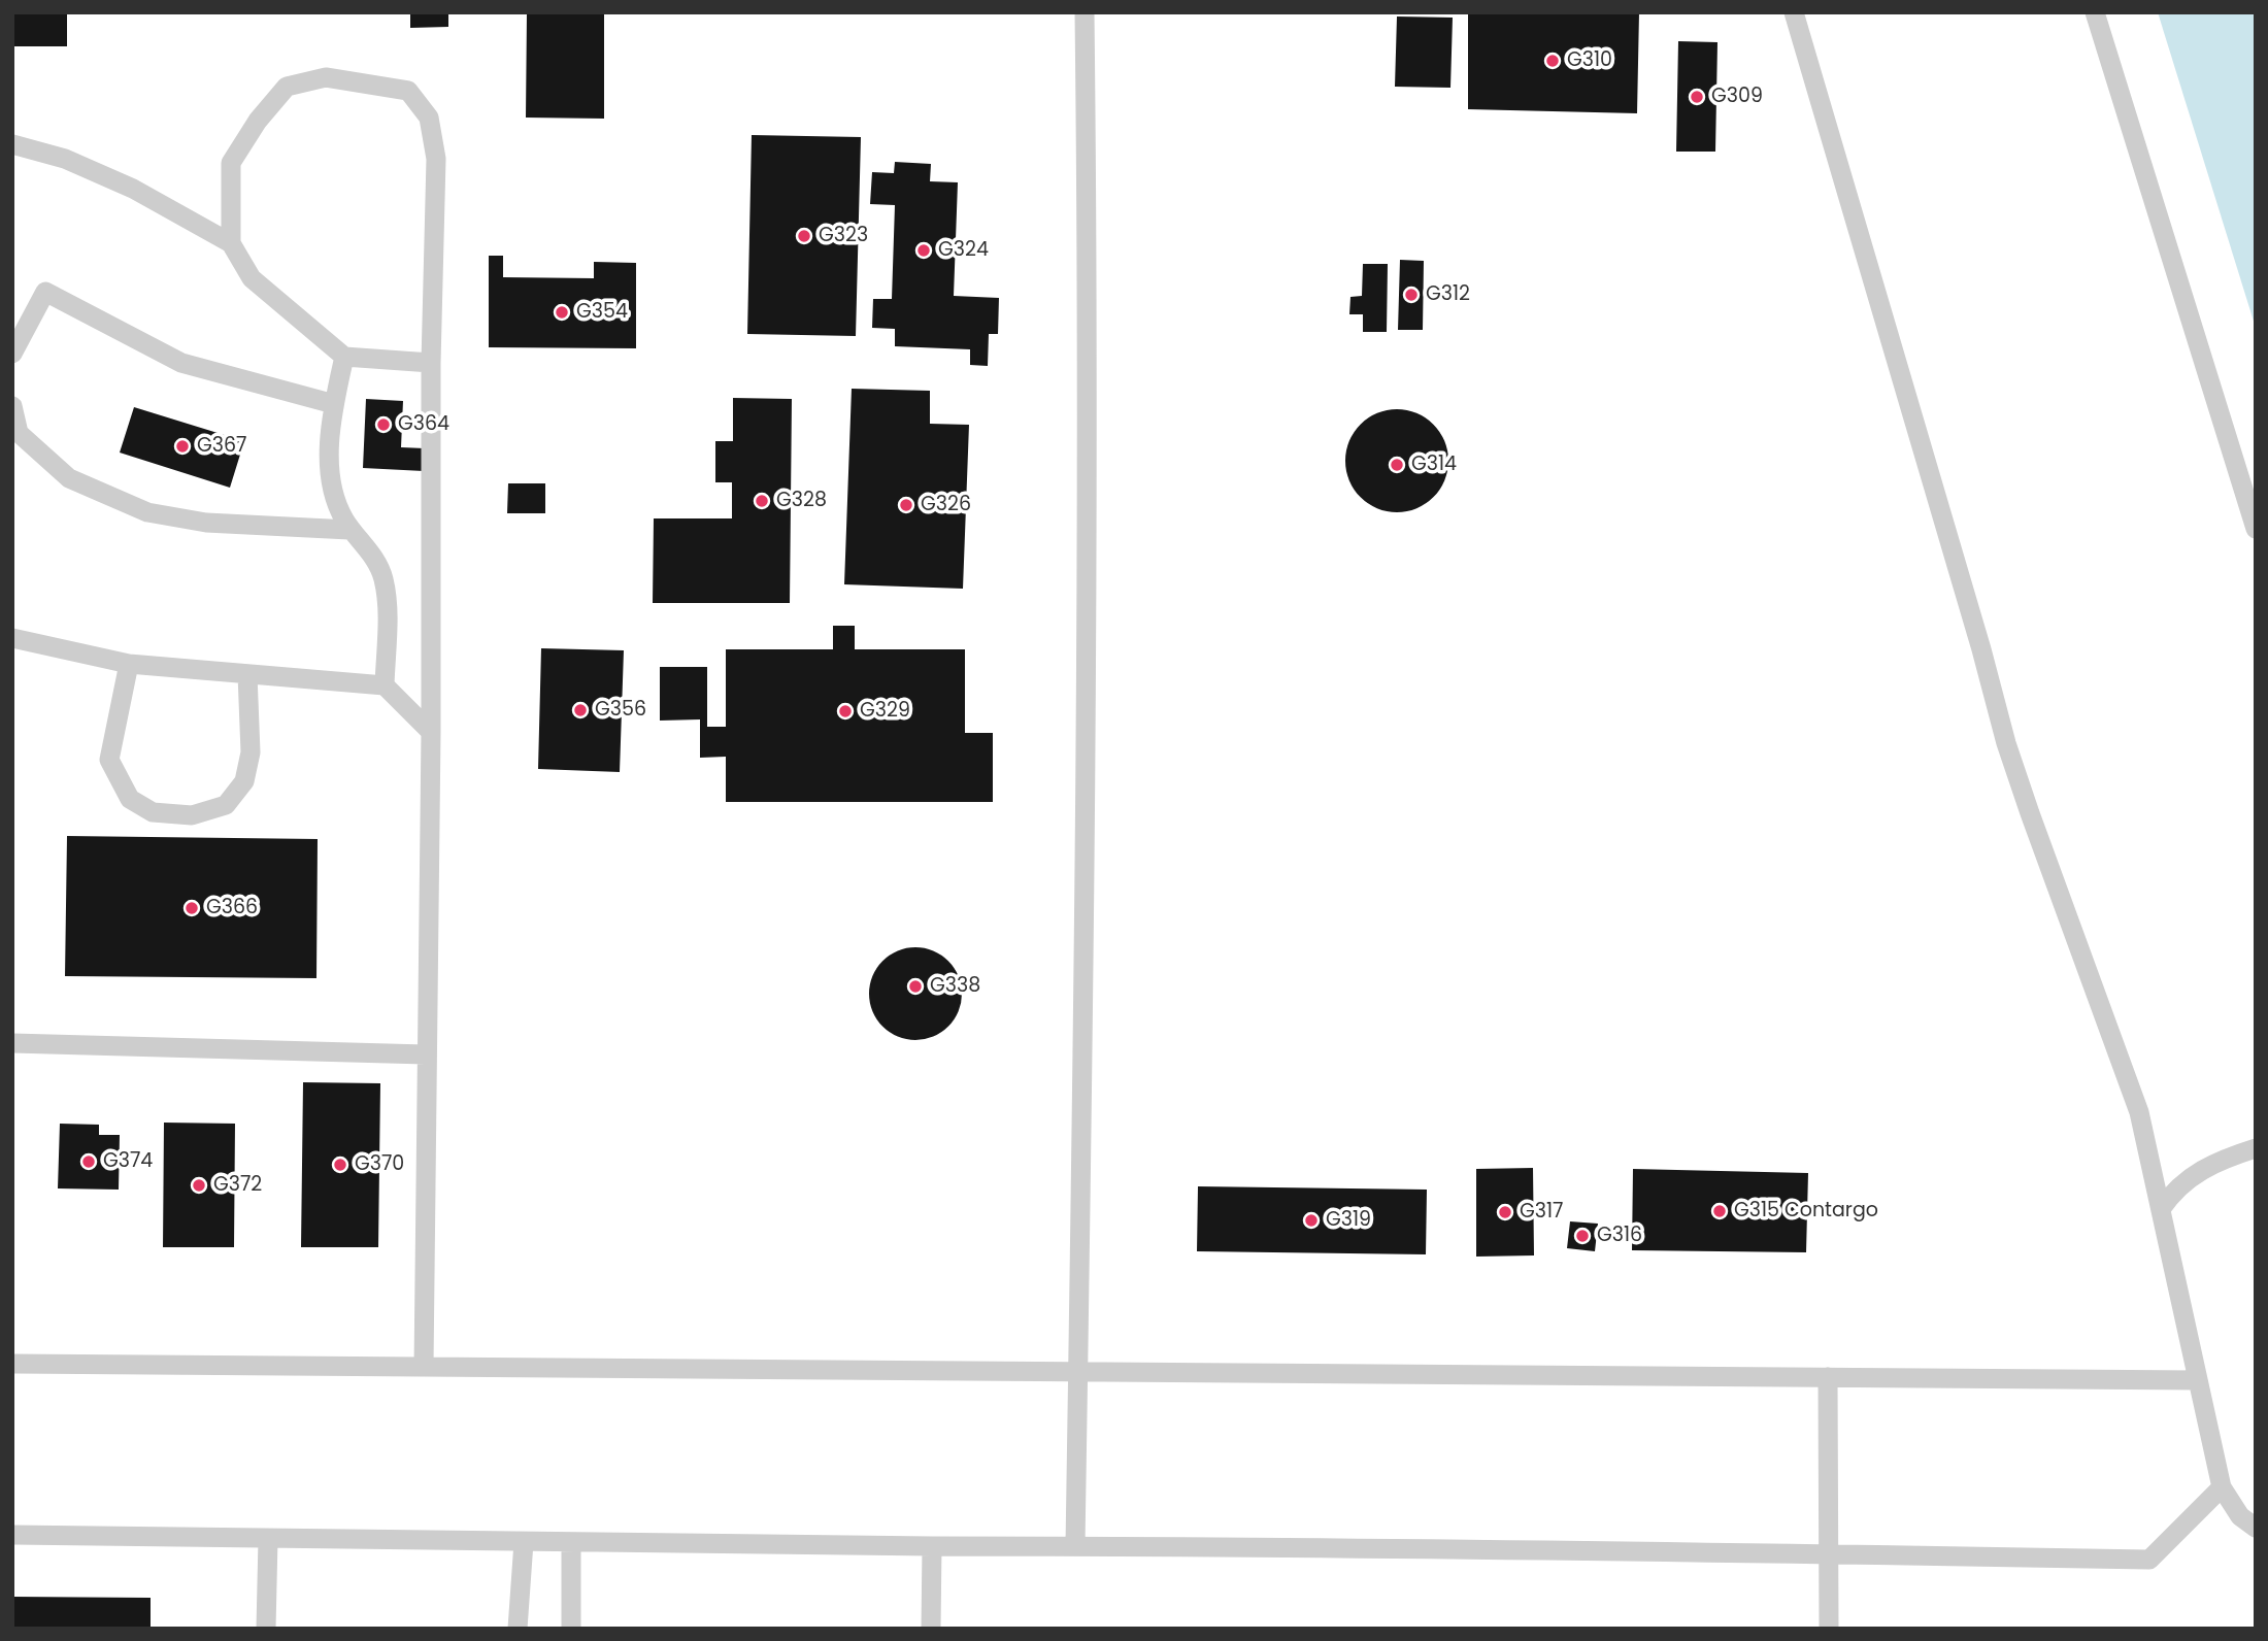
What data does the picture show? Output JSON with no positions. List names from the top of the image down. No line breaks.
{"places":["G310","G309","G323","G324","G312","G354","G364","G367","G314","G328","G326","G356","G329","G366","G338","G374","G370","G372","G315 Contargo","G317","G319","G316"]}
